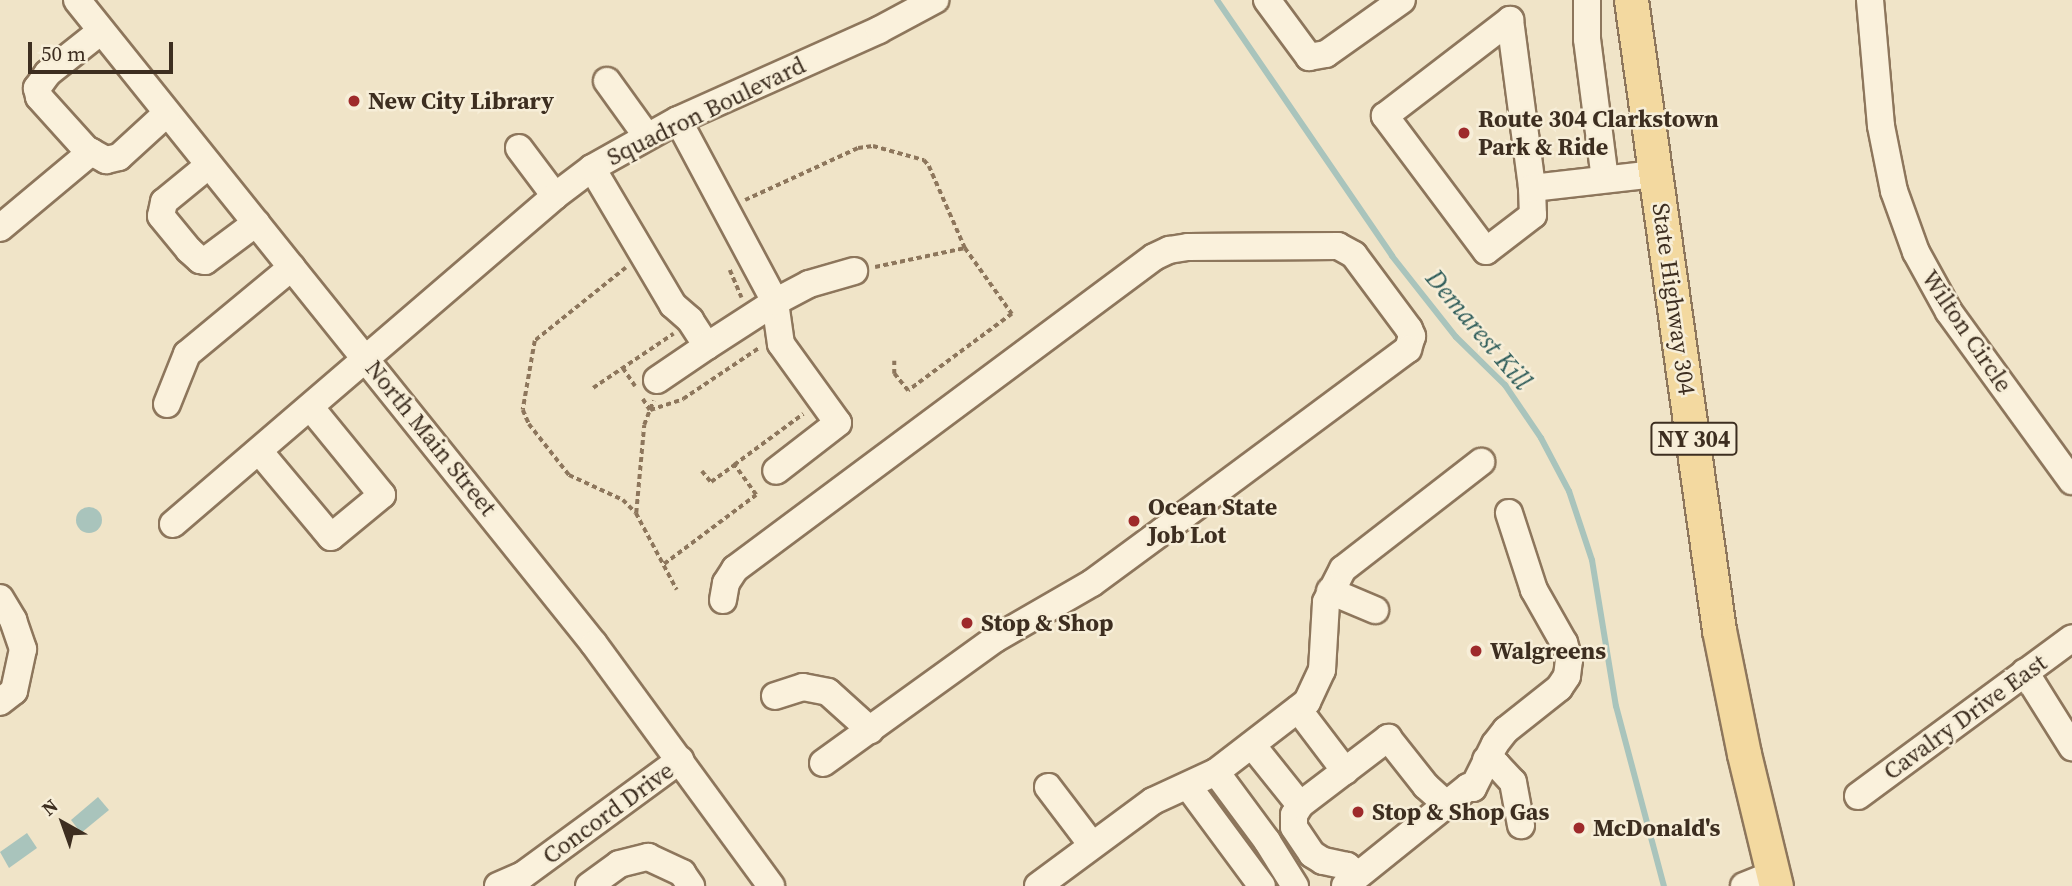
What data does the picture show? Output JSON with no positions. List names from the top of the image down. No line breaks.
{"streets":{"main road":["State Highway 304","NY 304"],"street":["Squadron Boulevard","Wilton Circle","North Main Street","Cavalry Drive East","Concord Drive"]},"crossings":[["Squadron Boulevard","North Main Street"],["North Main Street","Concord Drive"]],"water":["Demarest Kill"],"places":["New City Library","Route 304 Clarkstown Park & Ride","Ocean State Job Lot","Stop & Shop","Walgreens","Stop & Shop Gas","McDonald's"],"scale_bar":"50 m","north":"top left"}
